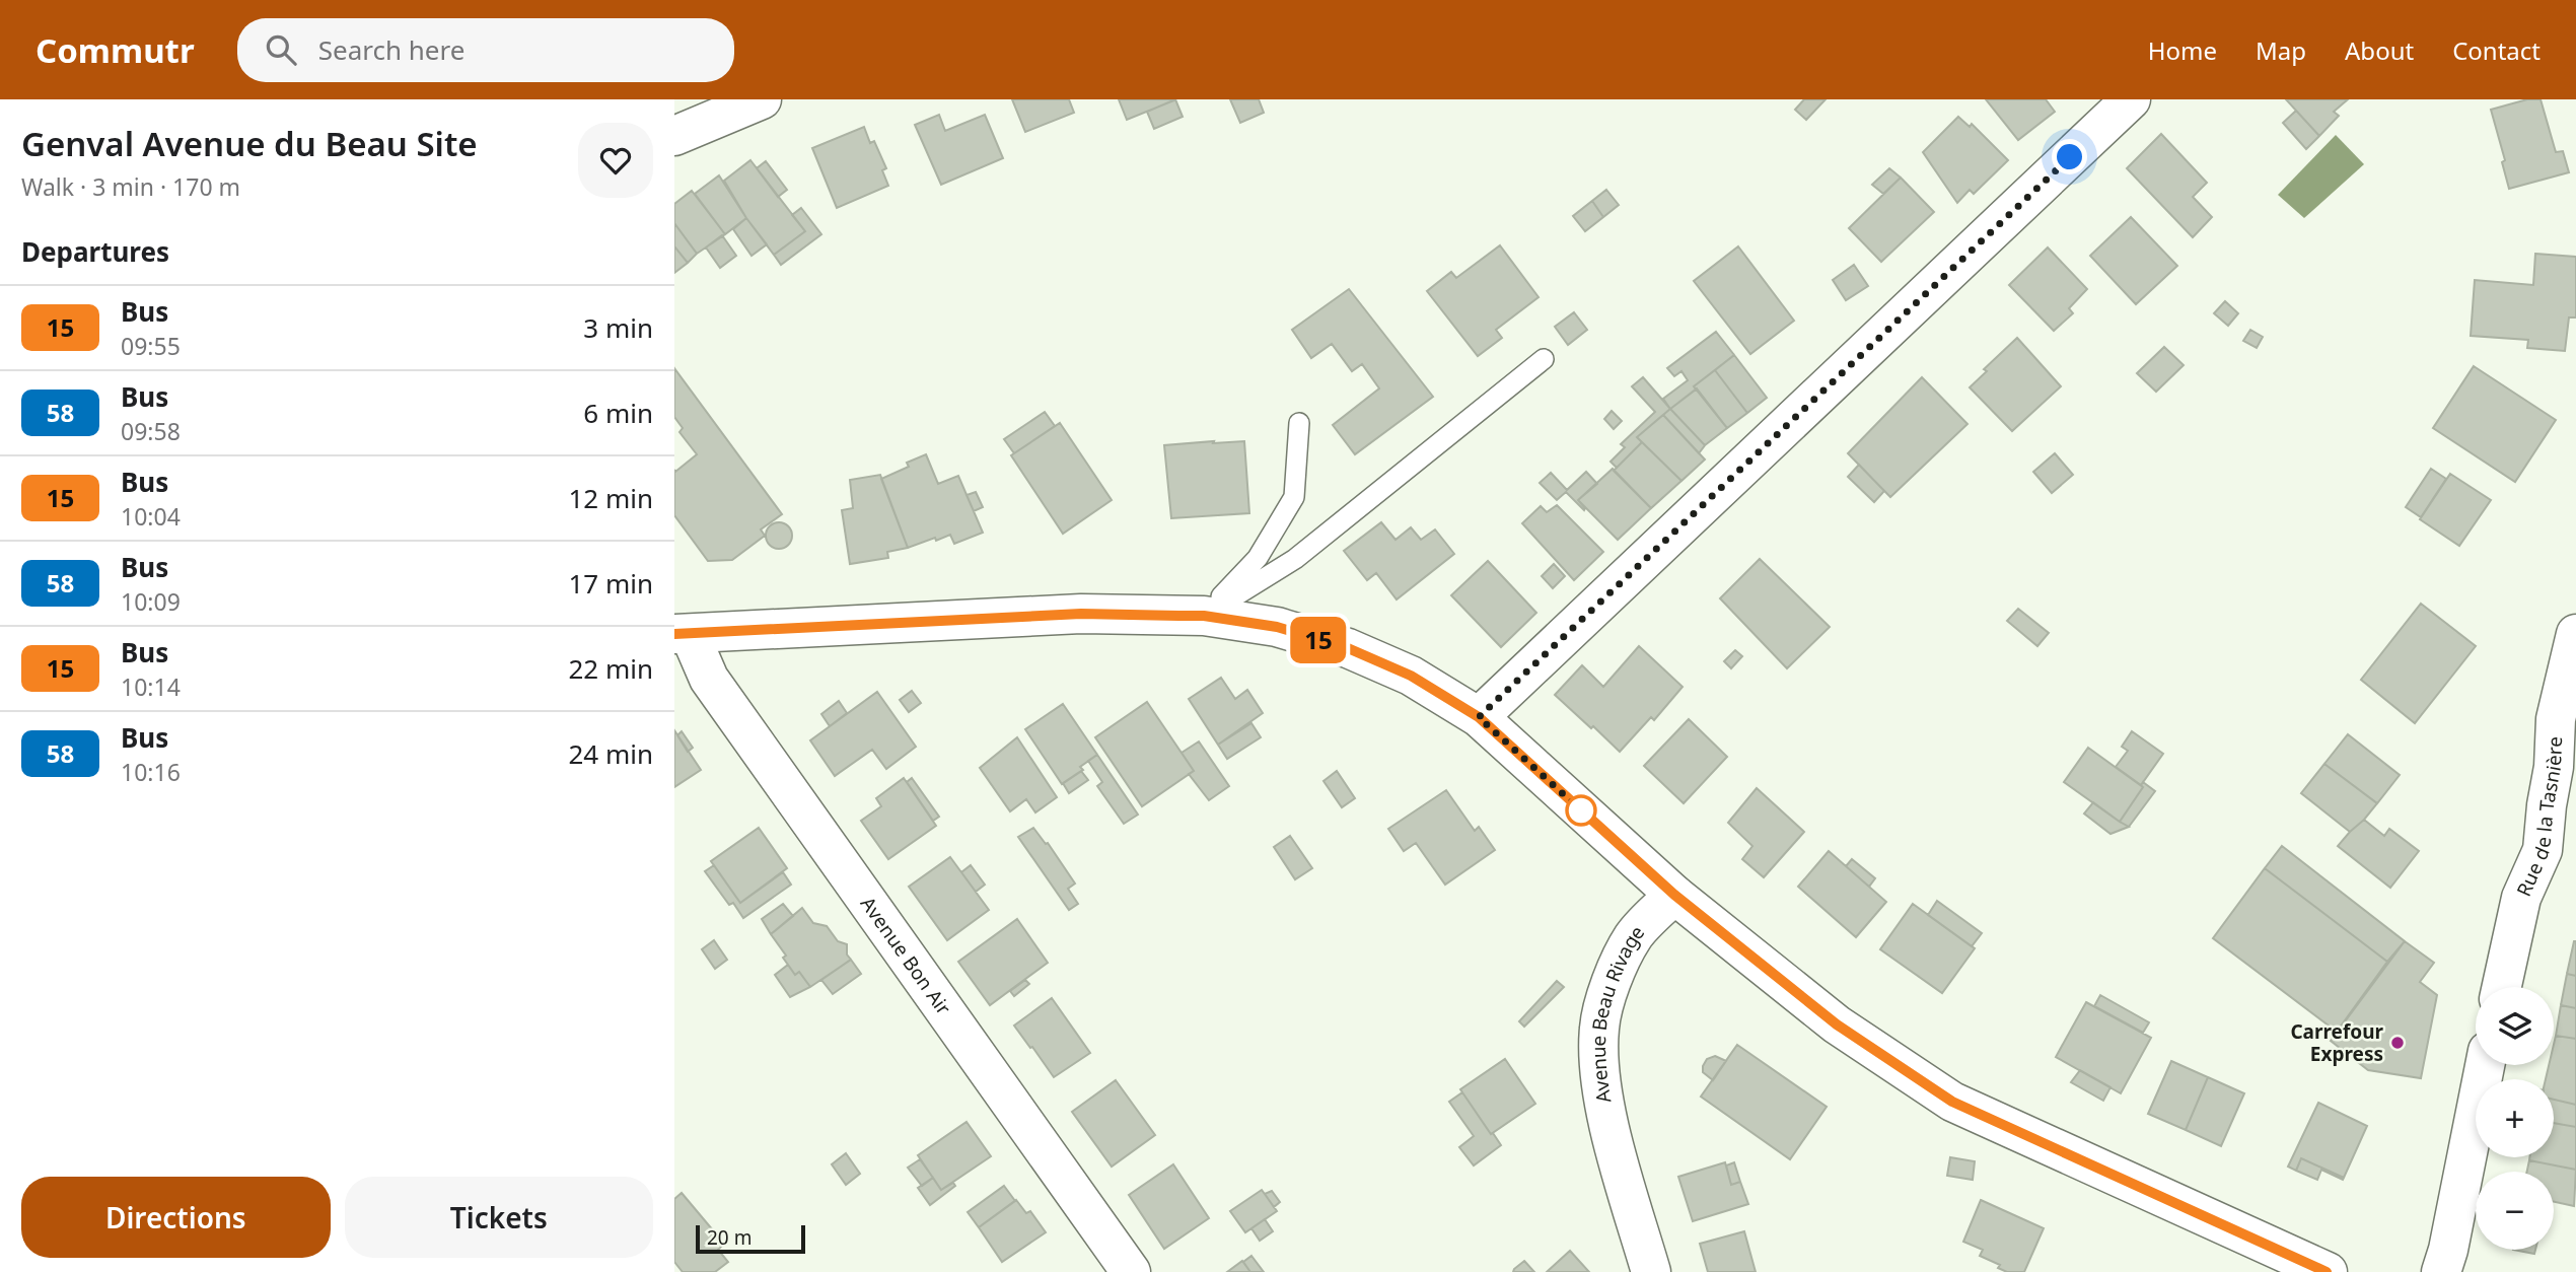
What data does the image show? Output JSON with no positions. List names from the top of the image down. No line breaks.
{"streets":{"street":["Rue de la Tasnière","Avenue Bon Air","Avenue Beau Rivage"]},"places":["Carrefour Express"],"lines":["bus line 15"],"scale_bar":"20 m","page":{"header":"Commutr","search":"Search here","nav":["Home","Map","About","Contact"],"heading":[["Genval Avenue du Beau Site","Walk · 3 min · 170 m"],"Departures"],"on_map":"15","list":[{"mark":"15","name":"Bus","note":"09:55","value":"3 min"},{"mark":"58","name":"Bus","note":"09:58","value":"6 min"},{"mark":"15","name":"Bus","note":"10:04","value":"12 min"},{"mark":"58","name":"Bus","note":"10:09","value":"17 min"},{"mark":"15","name":"Bus","note":"10:14","value":"22 min"},{"mark":"58","name":"Bus","note":"10:16","value":"24 min"}],"map_buttons":["+","−"],"buttons":["Directions","Tickets"],"scale":"20 m"}}
